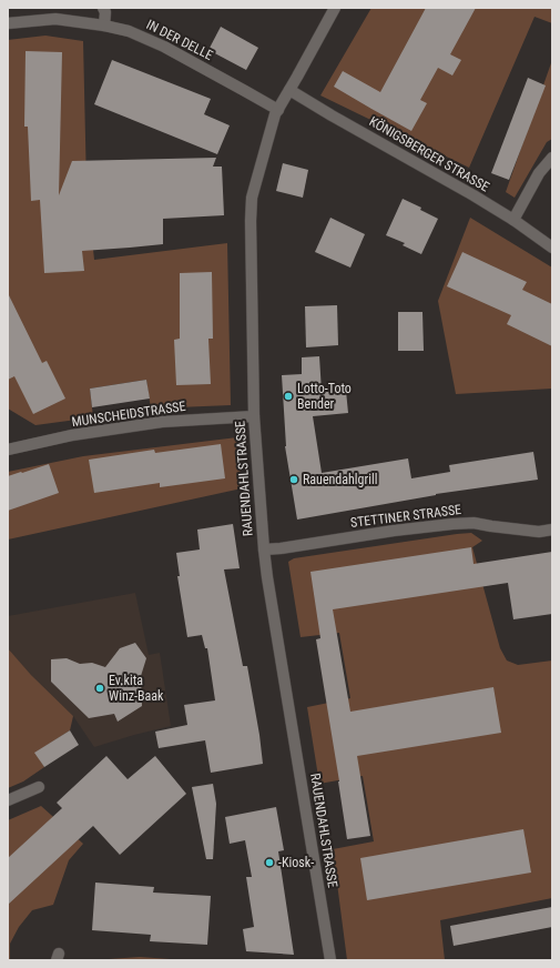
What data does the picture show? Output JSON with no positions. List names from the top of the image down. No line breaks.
{"streets":{"street":["IN DER DELLE","KÖNIGSBERGER STRASSE","MUNSCHEIDSTRASSE","RAUENDAHLSTRASSE","STETTINER STRASSE"]},"crossings":[["IN DER DELLE","RAUENDAHLSTRASSE"],["KÖNIGSBERGER STRASSE","RAUENDAHLSTRASSE"],["MUNSCHEIDSTRASSE","RAUENDAHLSTRASSE"],["RAUENDAHLSTRASSE","STETTINER STRASSE"]],"places":["Lotto-Toto Bender","Rauendahlgrill","Ev.kita Winz-Baak","-Kiosk-"]}
